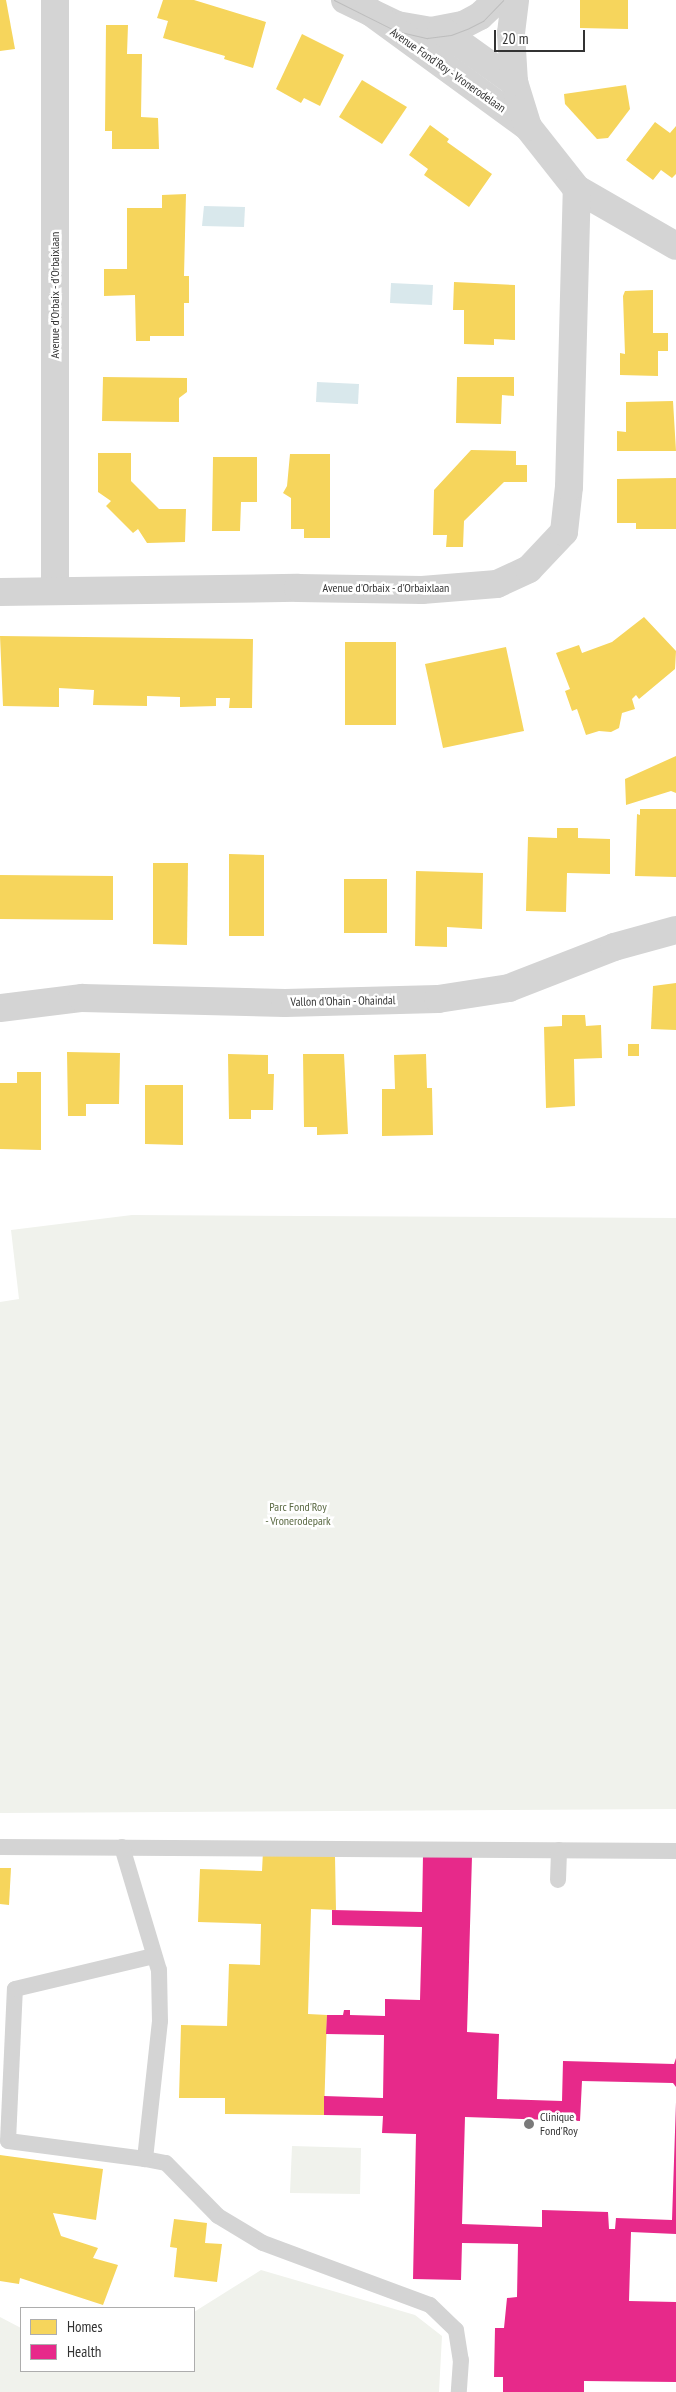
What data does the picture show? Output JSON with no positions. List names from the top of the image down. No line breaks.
{"streets":{"street":["Avenue Fond'Roy - Vronerodelaan","Avenue d'Orbaix - d'Orbaixlaan","Vallon d'Ohain - Ohaindal"]},"crossings":[["Avenue Fond'Roy - Vronerodelaan","Avenue d'Orbaix - d'Orbaixlaan"]],"parks":["Parc Fond'Roy - Vronerodepark"],"places":["Clinique Fond'Roy"],"legend":["Homes","Health"],"scale_bar":"20 m"}
